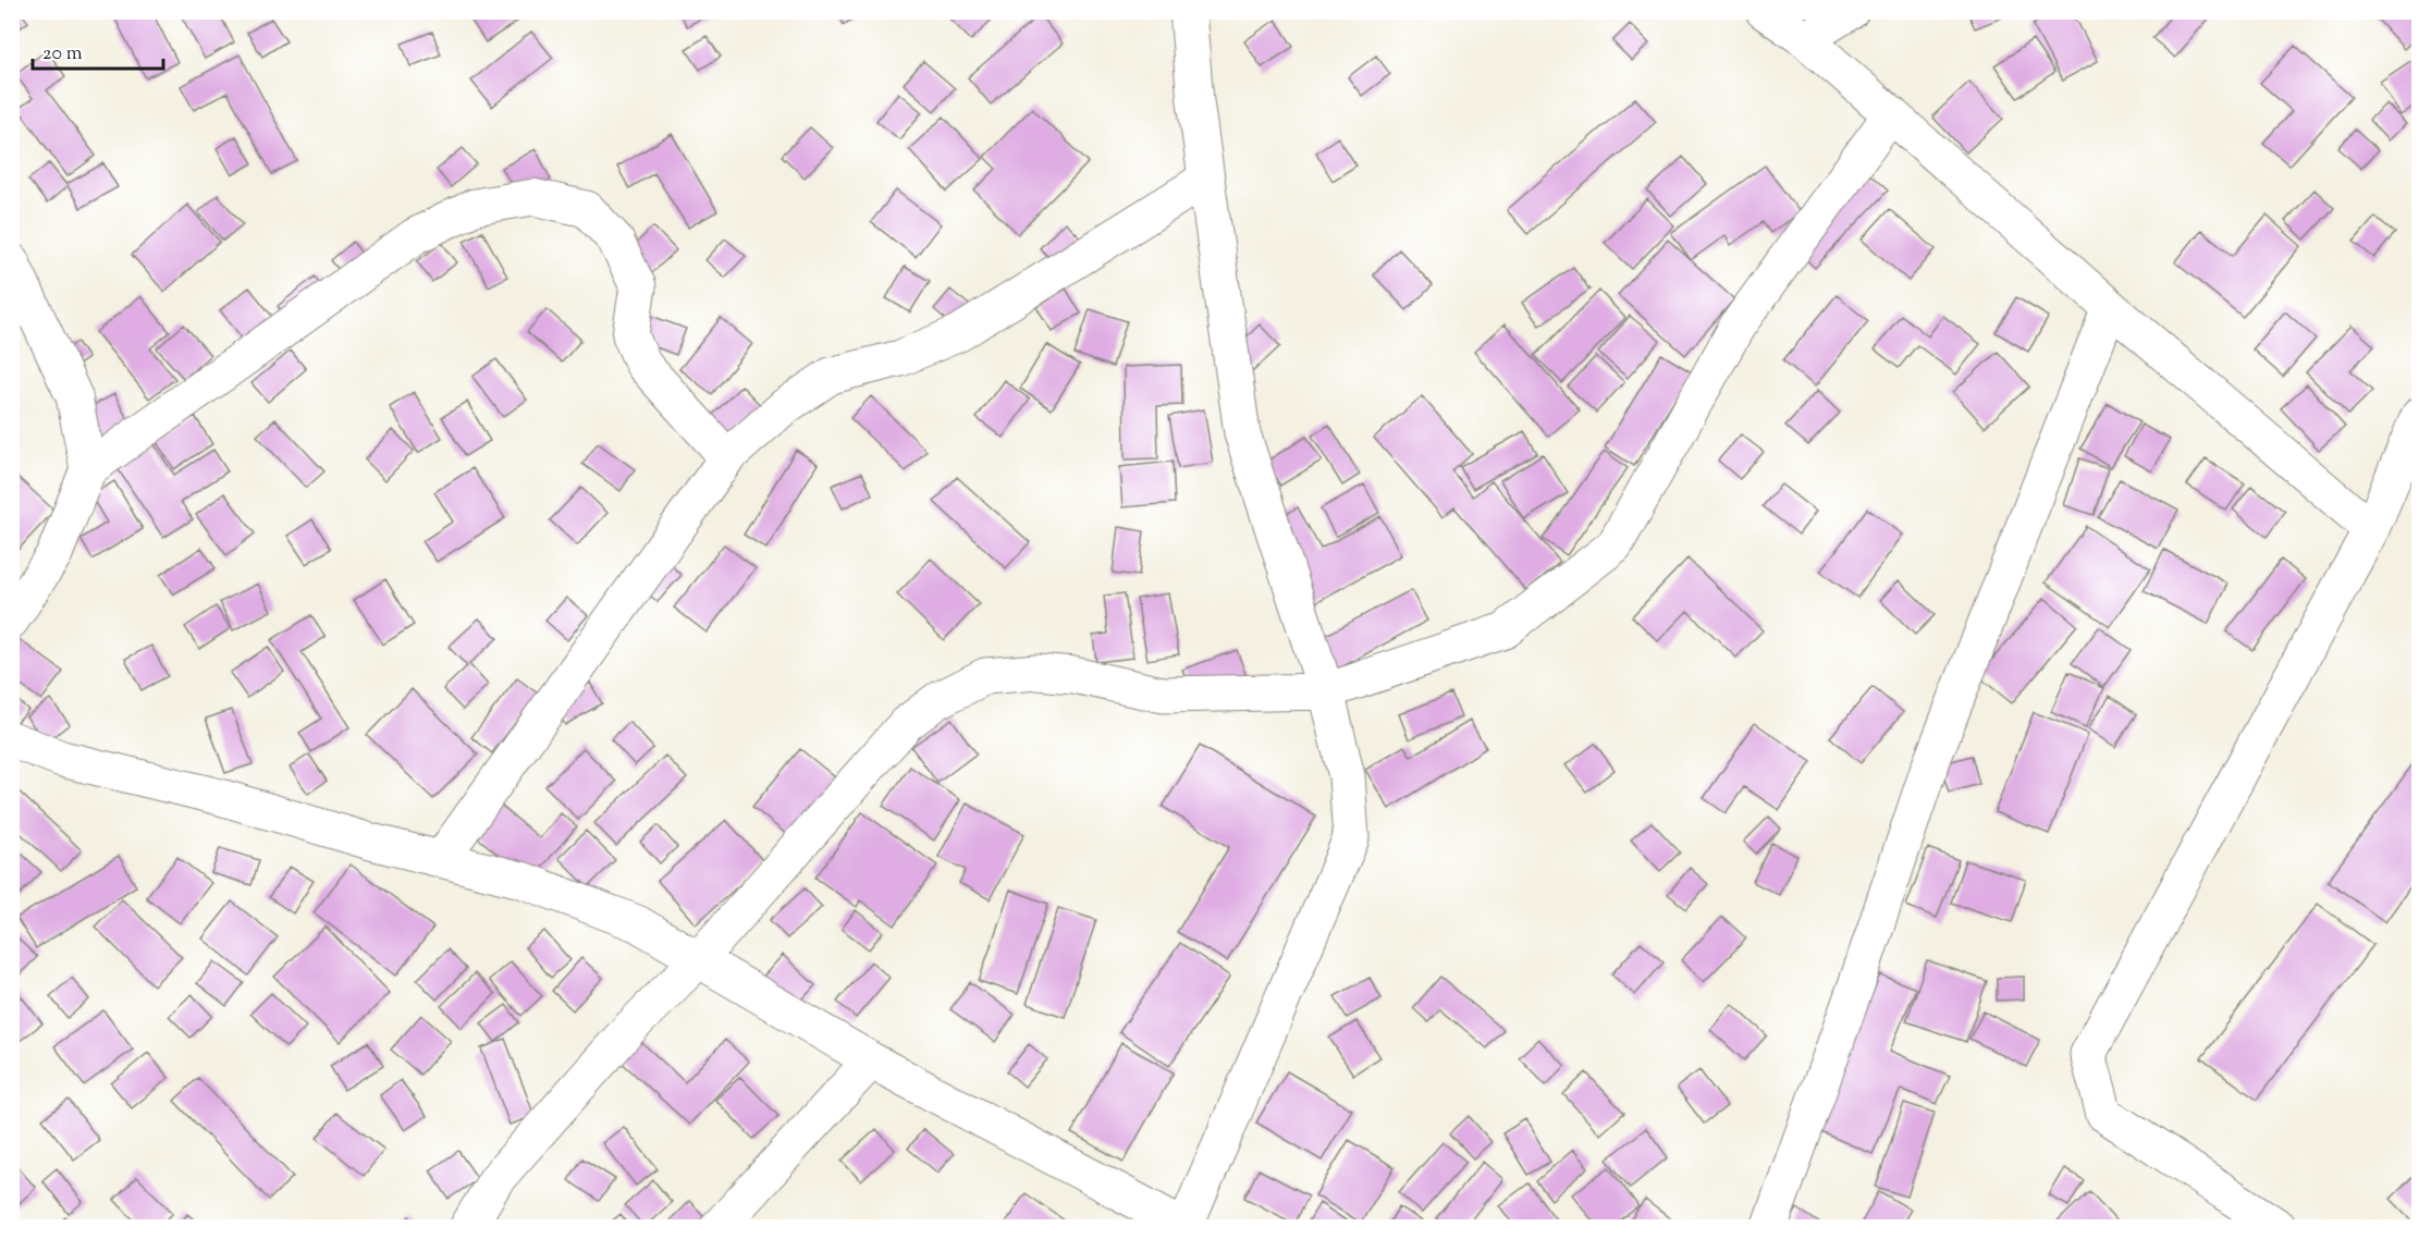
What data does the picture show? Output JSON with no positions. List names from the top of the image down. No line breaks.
{"scale_bar":"20 m"}
